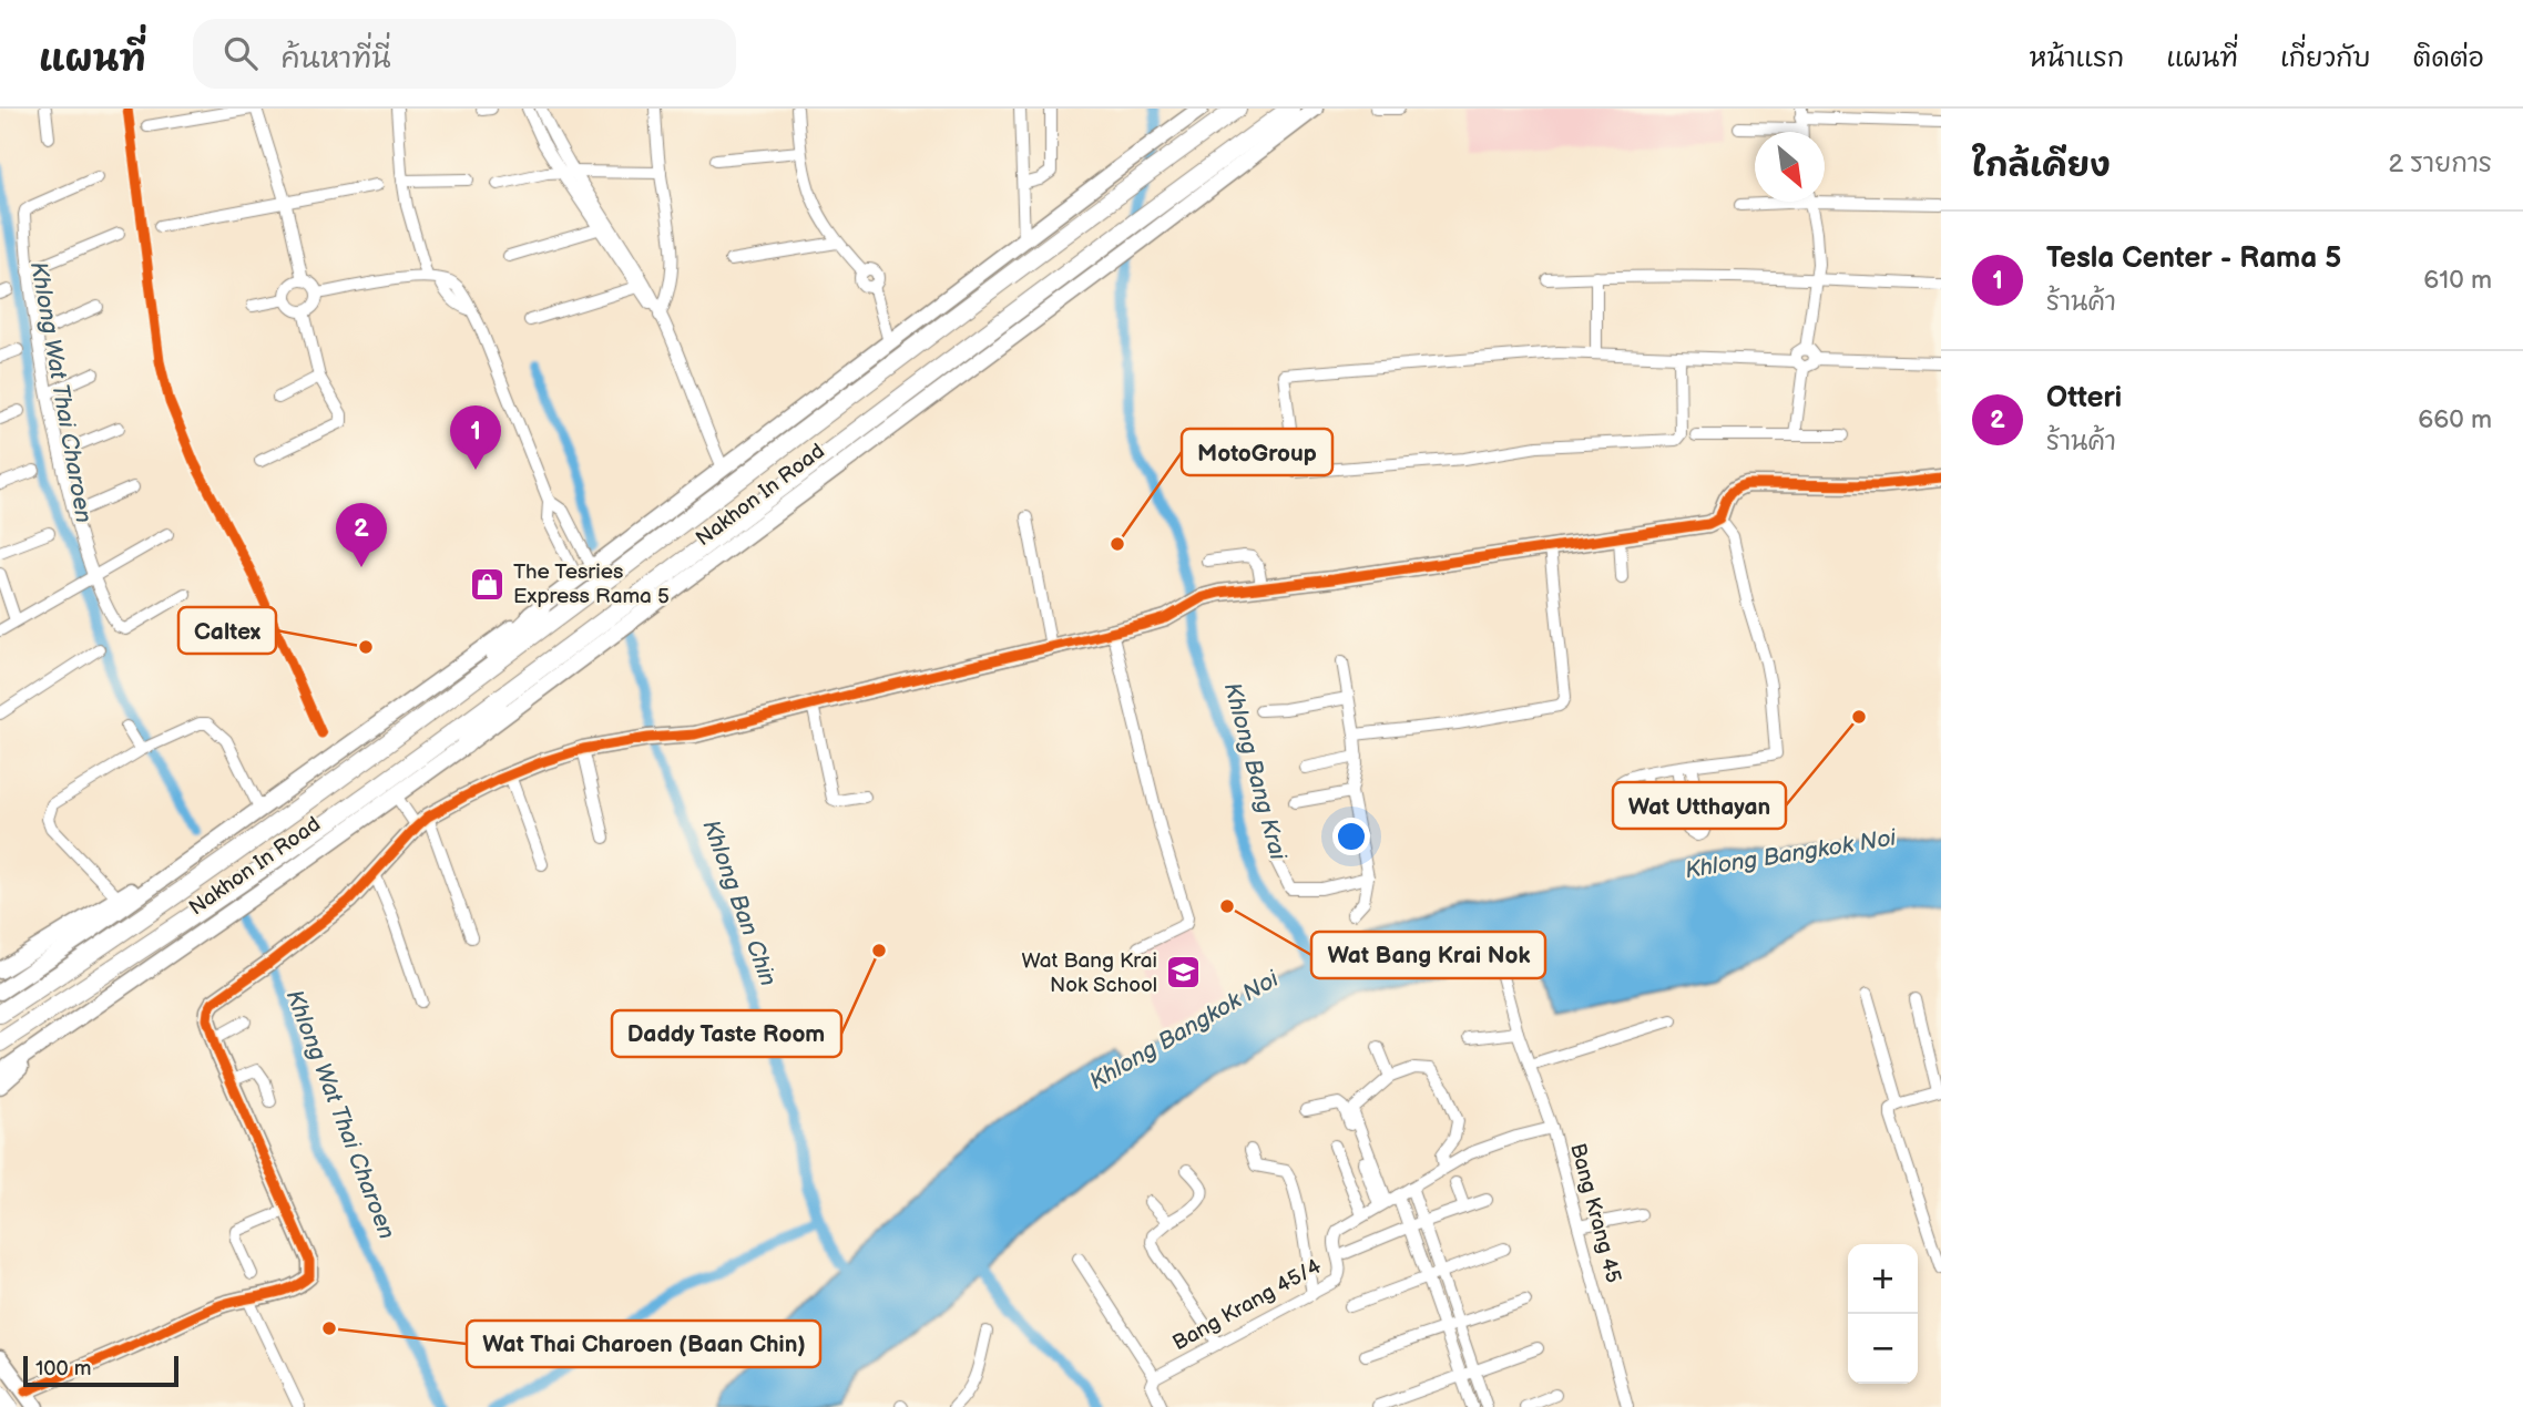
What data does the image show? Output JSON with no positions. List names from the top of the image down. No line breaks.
{"streets":{"main road":["Nakhon In Road"],"street":["Bang Krang 45","Bang Krang 45/4"]},"crossings":[["Bang Krang 45","Bang Krang 45/4"]],"water":["Khlong Wat Thai Charoen","Khlong Bang Krai","Khlong Bangkok Noi","Khlong Ban Chin"],"places":{"other":["MotoGroup","Caltex","Wat Utthayan","Wat Bang Krai Nok","Daddy Taste Room","Wat Thai Charoen (Baan Chin)"],"shop":["The Tesries Express Rama 5"],"school or university":["Wat Bang Krai Nok School"]},"scale_bar":"100 m","north":"bottom right","page":{"header":"แผนที่","search":"ค้นหาที่นี่","nav":["หน้าแรก","แผนที่","เกี่ยวกับ","ติดต่อ"],"heading":["ใกล้เคียง","2 รายการ"],"list":[{"mark":"1","name":"Tesla Center - Rama 5","note":"ร้านค้า","value":"610 m"},{"mark":"2","name":"Otteri","note":"ร้านค้า","value":"660 m"}],"pins":["1","2"],"map_buttons":["+","−"],"scale":"100 m"}}
